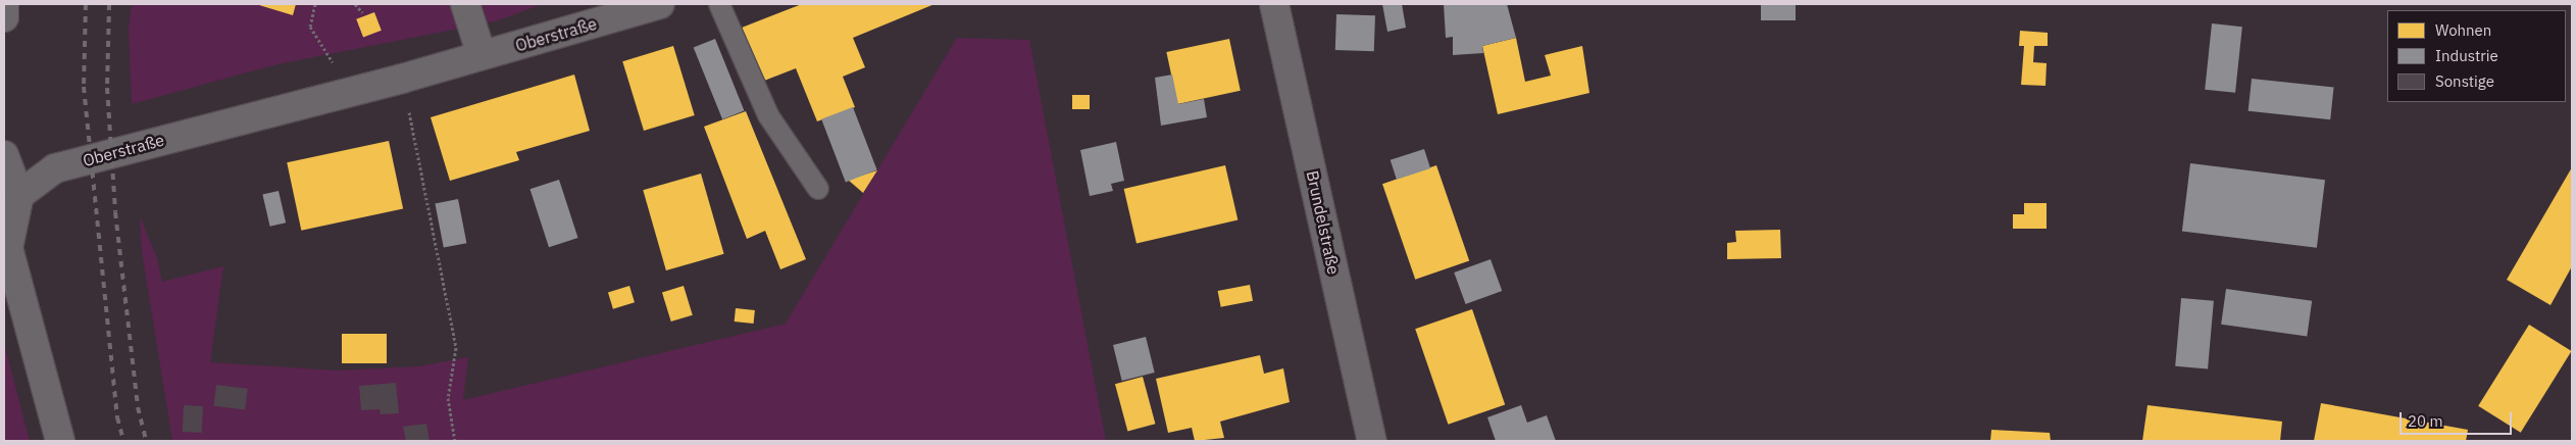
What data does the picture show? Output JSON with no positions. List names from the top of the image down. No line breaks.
{"streets":{"street":["Oberstraße","Brundelstraße"]},"legend":["Wohnen","Industrie","Sonstige"],"scale_bar":"20 m"}
